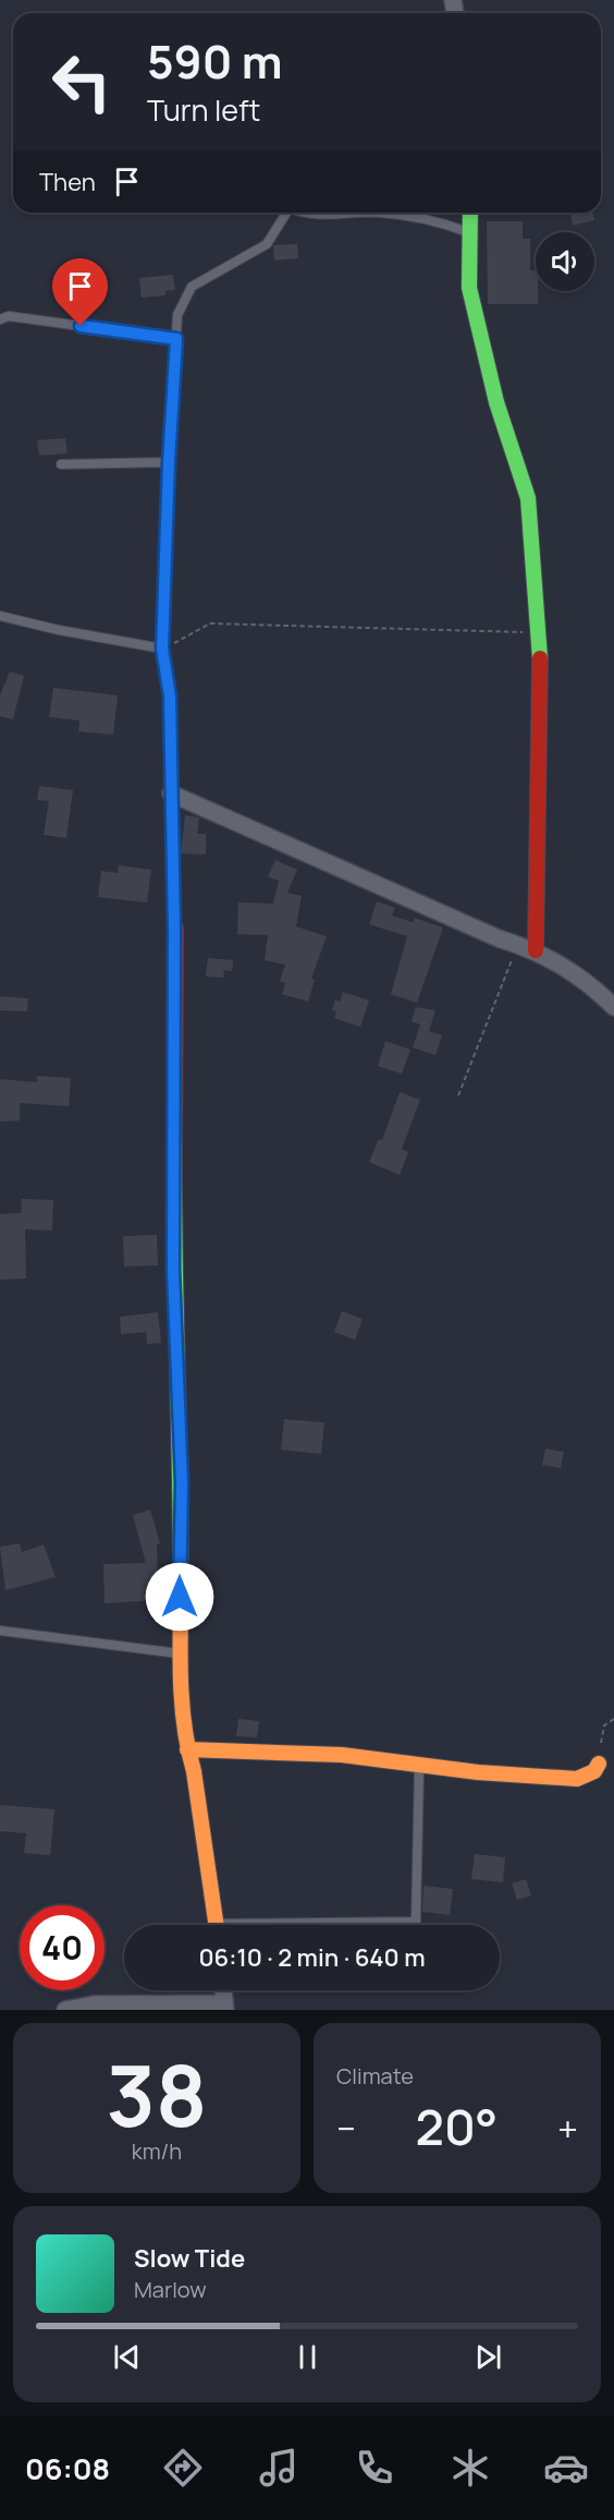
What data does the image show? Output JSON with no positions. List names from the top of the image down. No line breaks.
{"page":{"turn":["590 m","Turn left"],"then":"Then","limit":"40","trip":"06:10 · 2 min · 640 m","tile":[["38","km/h"],"Climate"],"heat":["−","20°","+"],"song":["Slow Tide","Marlow"],"tabs":"06:08"}}
